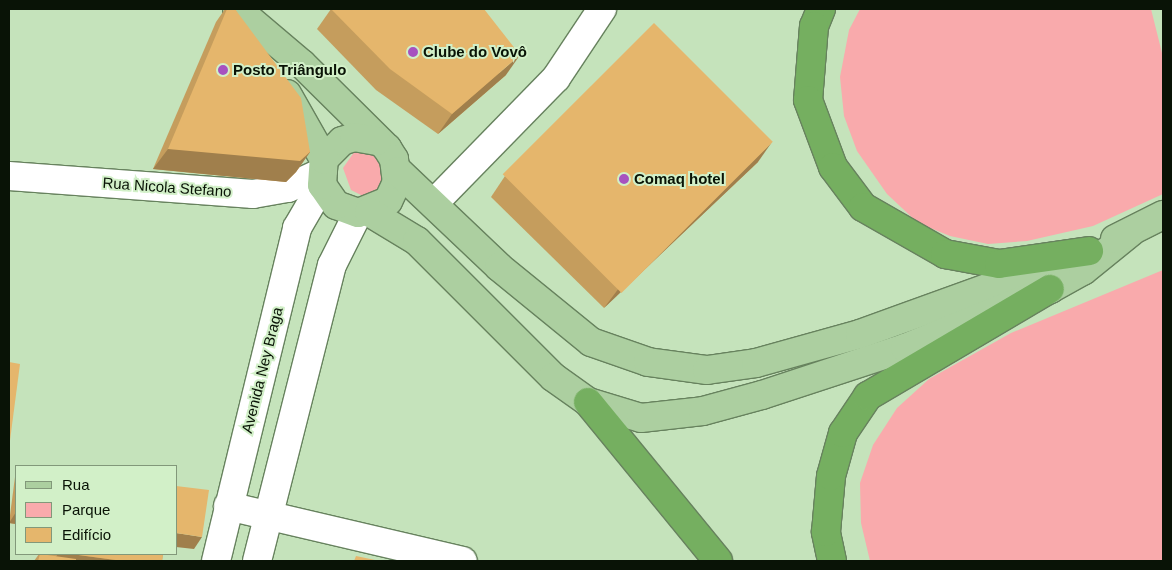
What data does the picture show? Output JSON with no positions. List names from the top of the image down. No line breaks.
{"streets":{"street":["Rua Nicola Stefano","Avenida Ney Braga"]},"crossings":[["Rua Nicola Stefano","Avenida Ney Braga"]],"places":["Clube do Vovô","Posto Triângulo","Comaq hotel"],"legend":["Rua","Parque","Edifício"]}
